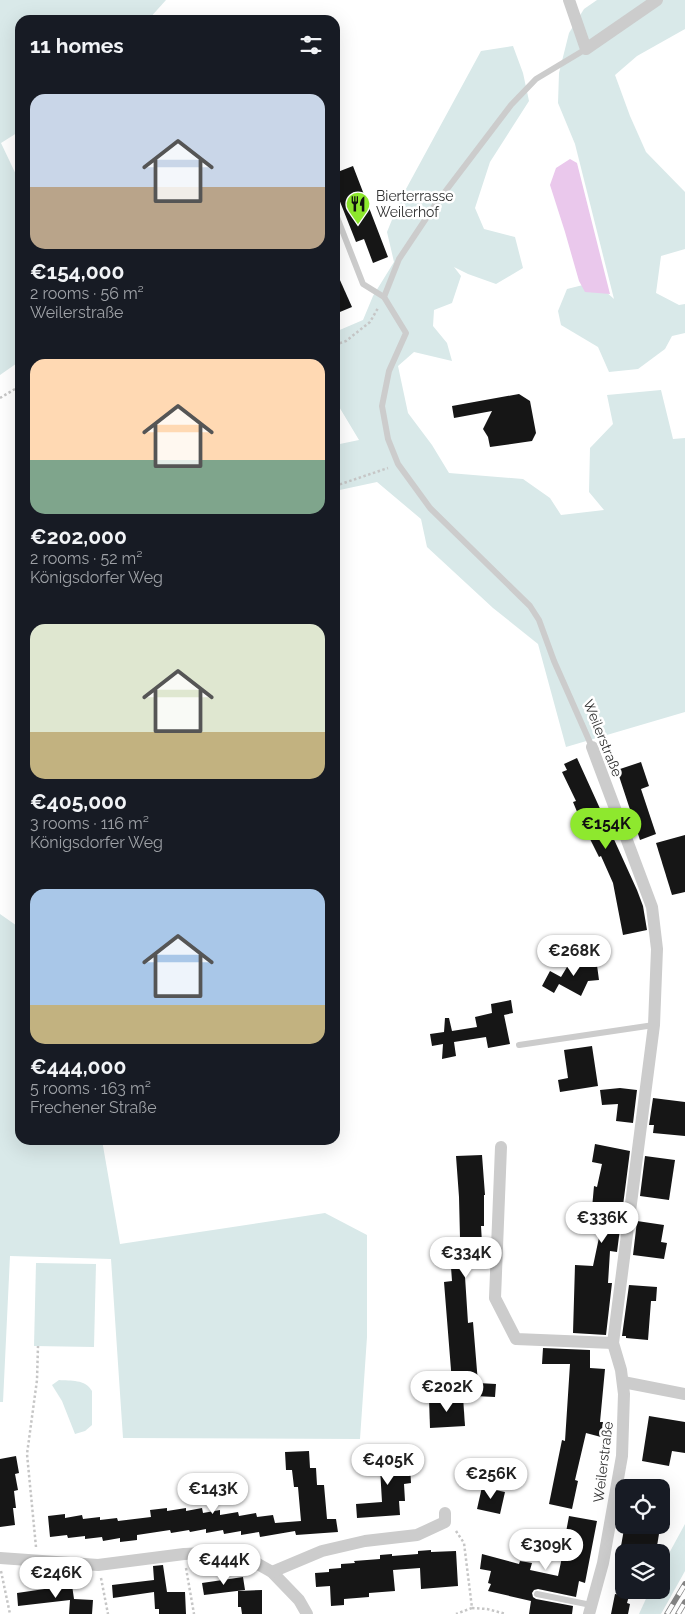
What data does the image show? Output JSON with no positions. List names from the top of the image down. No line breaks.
{"streets":{"street":["Weilerstraße"]},"places":{"restaurant":["Bierterrasse Weilerhof"]},"page":{"heading":"11 homes","list":[{"name":"€154,000","note":"2 rooms · 56 m² · Weilerstraße"},{"name":"€202,000","note":"2 rooms · 52 m² · Königsdorfer Weg"},{"name":"€405,000","note":"3 rooms · 116 m² · Königsdorfer Weg"},{"name":"€444,000","note":"5 rooms · 163 m² · Frechener Straße"}],"price":["€154K","€268K","€336K","€334K","€202K","€405K","€256K","€143K","€309K","€444K","€246K"]}}
